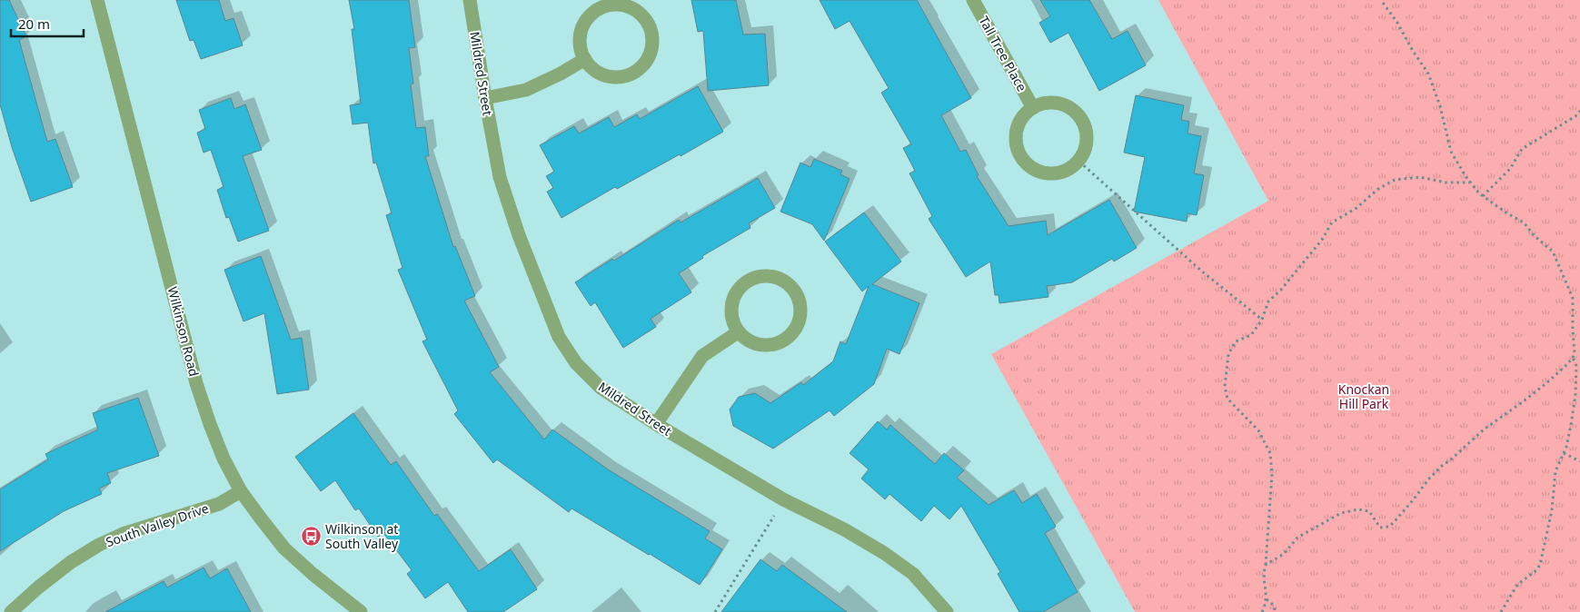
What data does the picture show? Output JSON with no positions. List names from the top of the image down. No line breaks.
{"streets":{"street":["Tall Tree Place","Mildred Street","Wilkinson Road","South Valley Drive"]},"crossings":[["Wilkinson Road","South Valley Drive"]],"parks":["Knockan Hill Park"],"places":{"bus stop":["Wilkinson at South Valley"]},"scale_bar":"20 m"}
